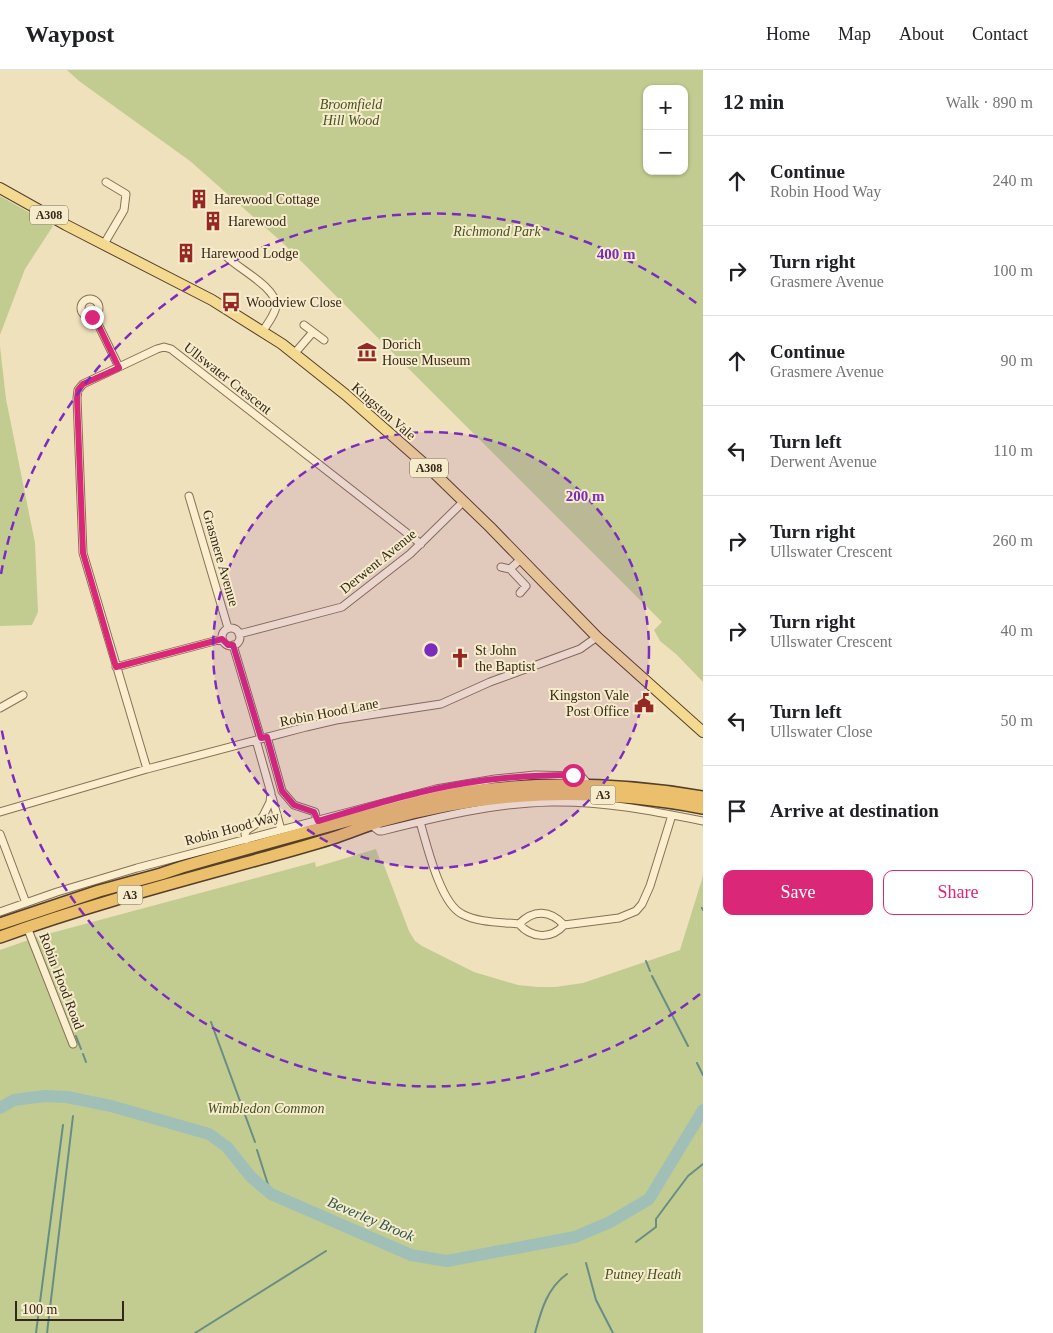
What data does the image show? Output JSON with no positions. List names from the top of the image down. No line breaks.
{"streets":{"highway":["A3","Robin Hood Way"],"main road":["A308","Kingston Vale"],"street":["Ullswater Crescent","Grasmere Avenue","Derwent Avenue","Robin Hood Lane","Robin Hood Road"]},"crossings":[["A308","Kingston Vale"],["Ullswater Crescent","Derwent Avenue"],["Ullswater Crescent","Robin Hood Lane"],["Kingston Vale","Derwent Avenue"],["Kingston Vale","Robin Hood Lane"],["Grasmere Avenue","Derwent Avenue"],["A3","Robin Hood Road"]],"water":["Beverley Brook"],"parks":["Broomfield Hill Wood","Richmond Park","Wimbledon Common","Putney Heath"],"places":{"building":["Harewood Cottage","Harewood","Harewood Lodge"],"bus stop":["Woodview Close"],"museum":["Dorich House Museum"],"church":["St John the Baptist"],"public building":["Kingston Vale Post Office"]},"scale_bar":"100 m","page":{"header":"Waypost","nav":["Home","Map","About","Contact"],"heading":["12 min","Walk · 890 m"],"map_buttons":["+","−"],"list":[["Continue","Robin Hood Way","240 m"],["Turn right","Grasmere Avenue","100 m"],["Continue","Grasmere Avenue","90 m"],["Turn left","Derwent Avenue","110 m"],["Turn right","Ullswater Crescent","260 m"],["Turn right","Ullswater Crescent","40 m"],["Turn left","Ullswater Close","50 m"],"Arrive at destination"],"buttons":["Save","Share"],"scale":"100 m"},"rings":["400 m","200 m"]}
